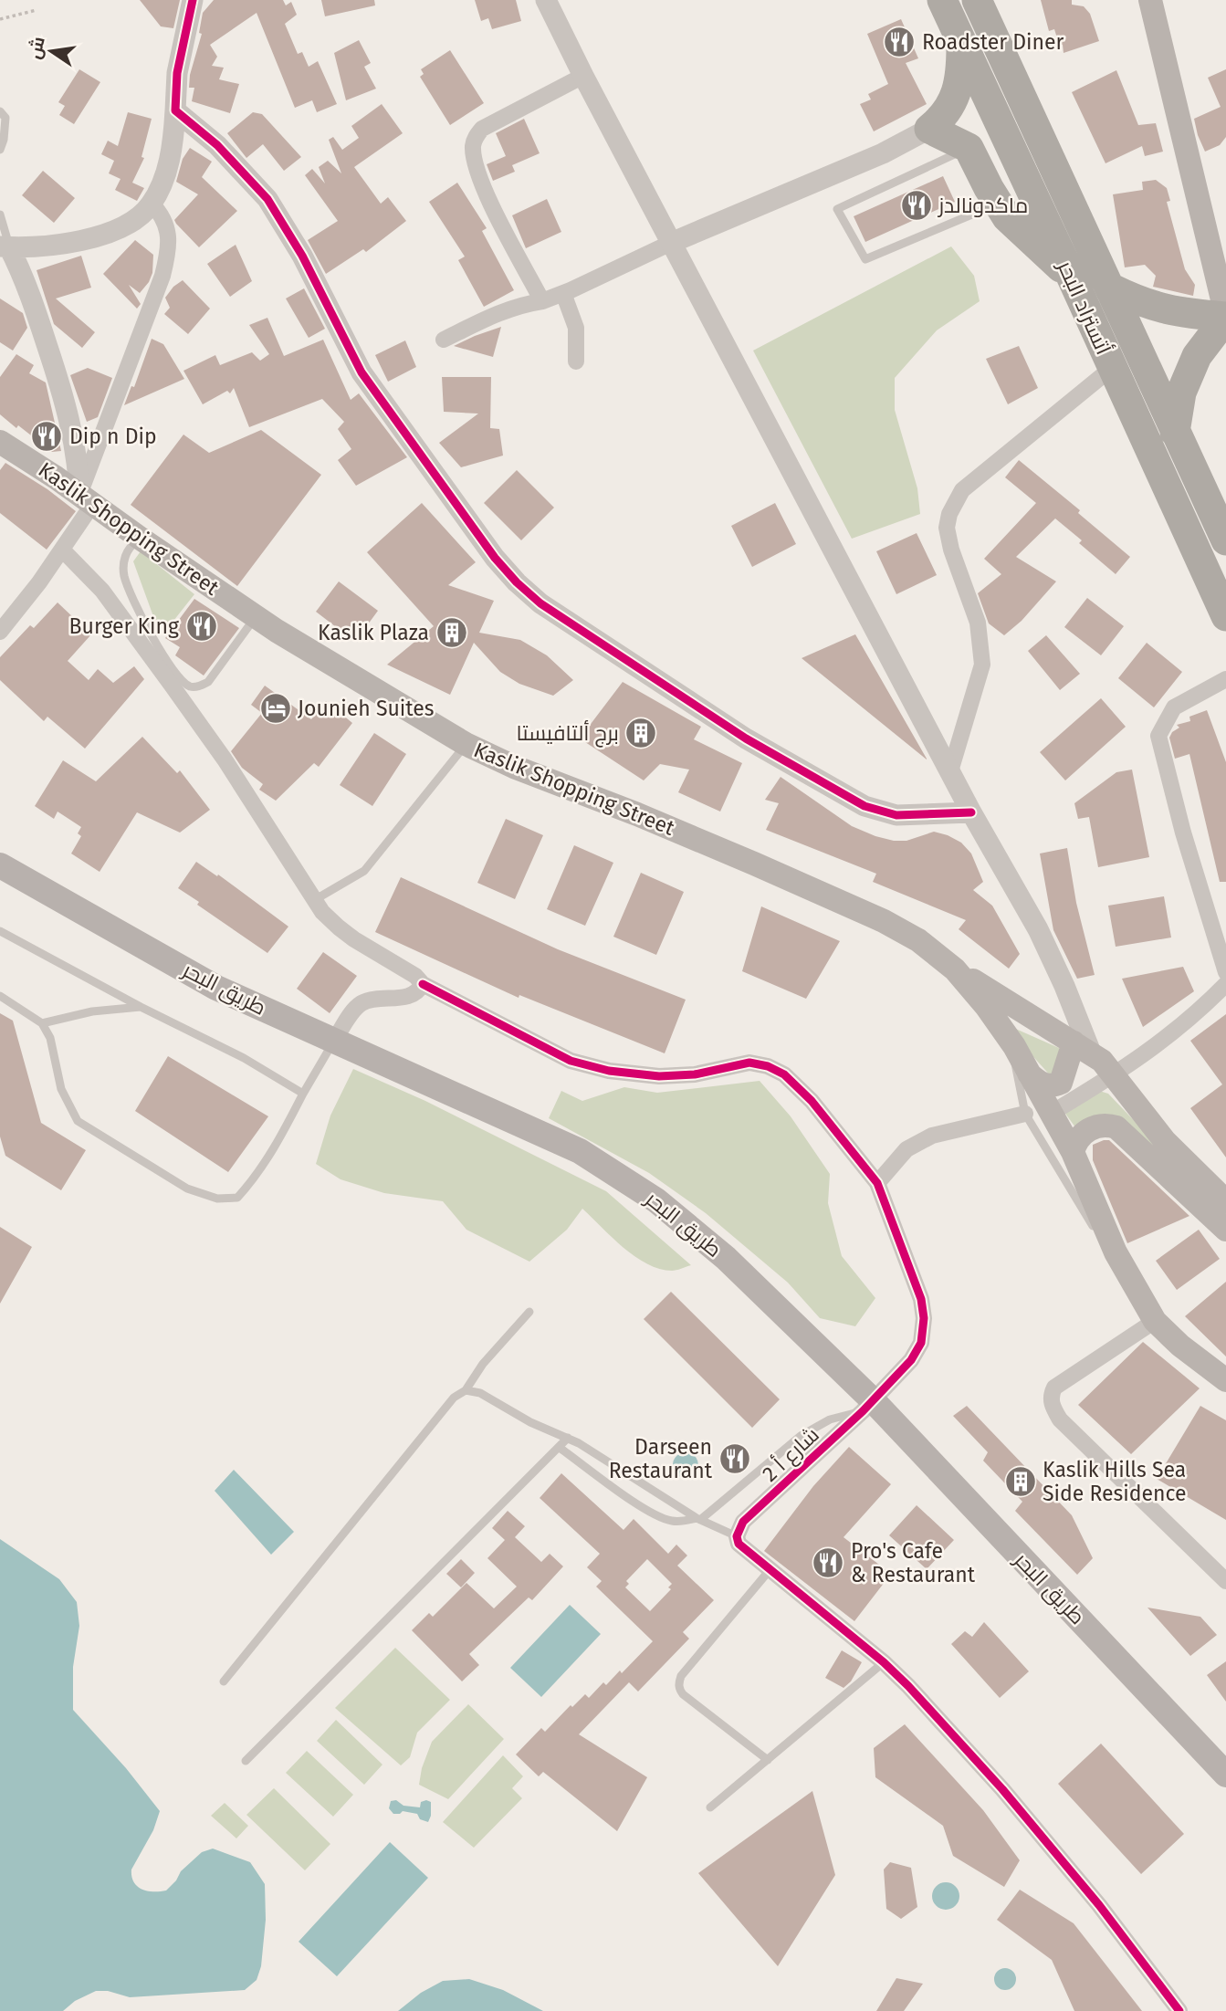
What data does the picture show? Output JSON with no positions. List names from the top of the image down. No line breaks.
{"streets":{"highway":["أتستراد البحر"],"main road":["Kaslik Shopping Street","طريق البحر"],"street":["شارع أ 2"]},"crossings":[["طريق البحر","شارع أ 2"]],"places":{"restaurant":["Roadster Diner","ماكدونالدز","Dip n Dip","Burger King","Darseen Restaurant","Pro's Cafe & Restaurant"],"building":["Kaslik Plaza","برج ألتافيستا","Kaslik Hills Sea Side Residence"],"hotel":["Jounieh Suites"]},"north":"left"}
